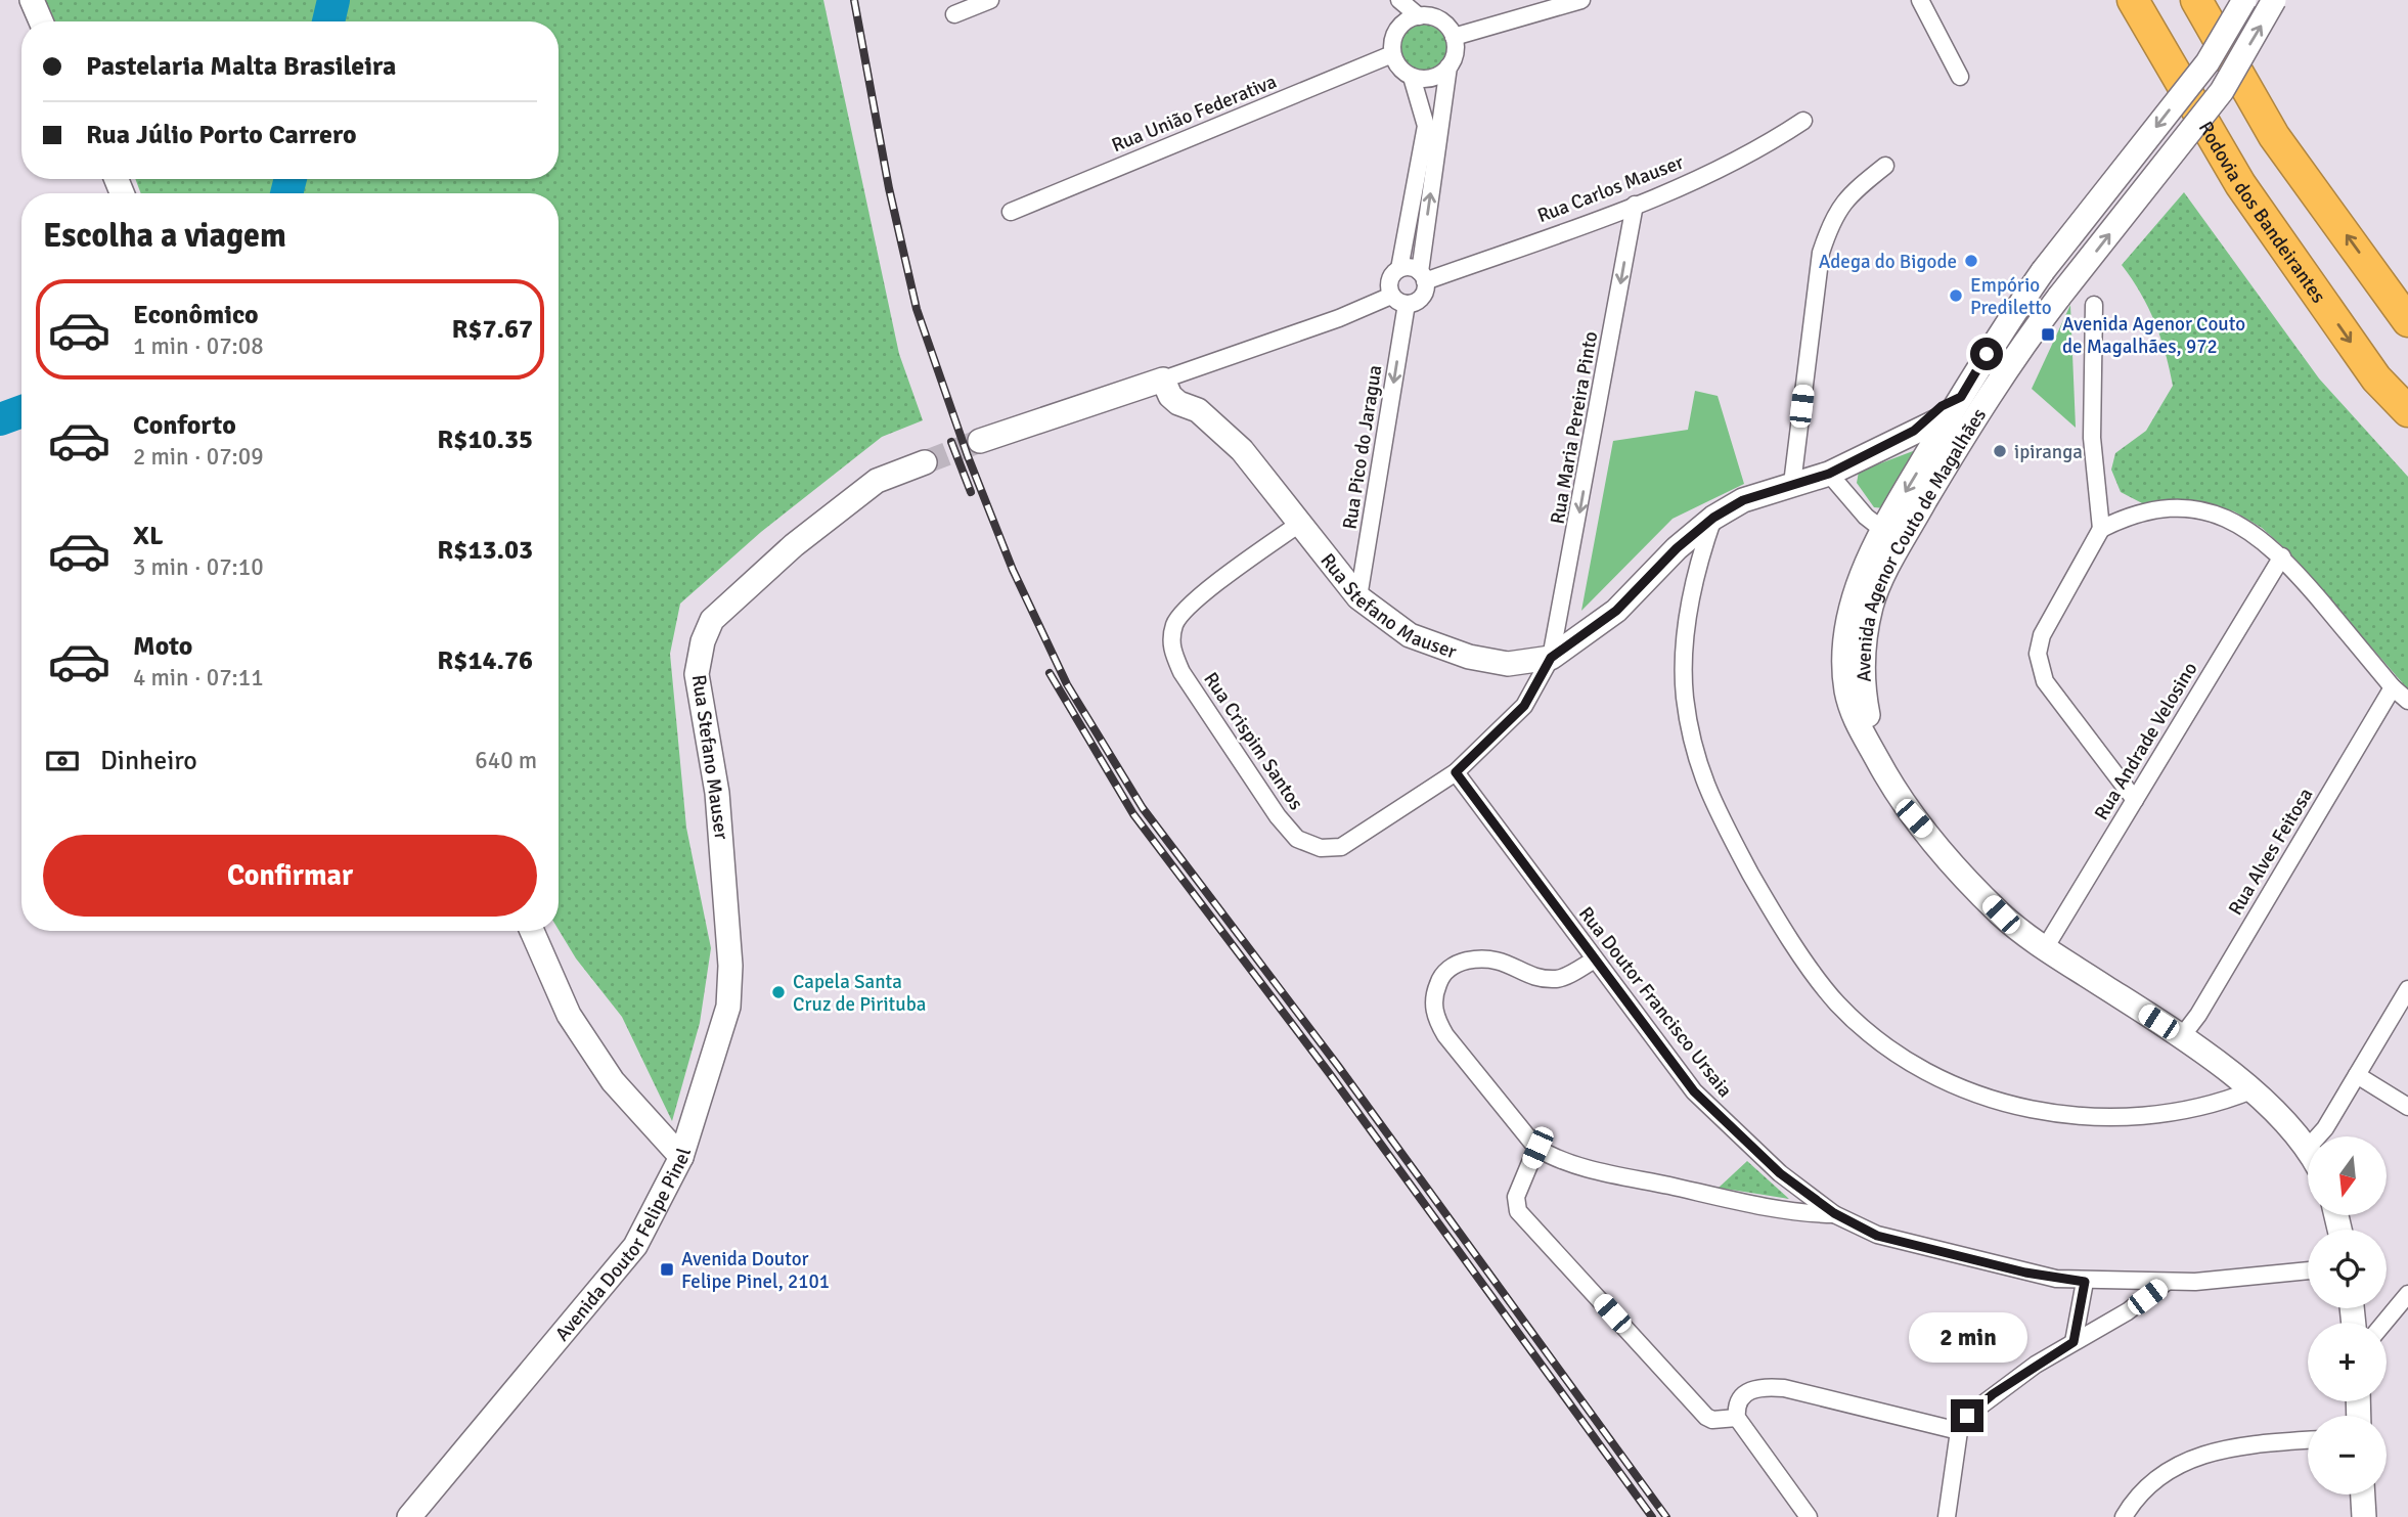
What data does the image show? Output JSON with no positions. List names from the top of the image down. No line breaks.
{"streets":{"highway":["Rodovia dos Bandeirantes"],"street":["Rua União Federativa","Rua Carlos Mauser","Rua Maria Pereira Pinto","Rua Pico do Jaragua","Avenida Agenor Couto de Magalhães","Rua Stefano Mauser","Rua Crispim Santos","Rua Andrade Velosino","Rua Alves Feitosa","Rua Doutor Francisco Ursaia","Avenida Doutor Felipe Pinel"]},"crossings":[["Rua Carlos Mauser","Rua Maria Pereira Pinto"],["Rua Carlos Mauser","Rua Pico do Jaragua"],["Rua Maria Pereira Pinto","Rua Stefano Mauser"],["Rua Maria Pereira Pinto","Rua Crispim Santos"],["Rua Pico do Jaragua","Rua Stefano Mauser"],["Avenida Agenor Couto de Magalhães","Rua Stefano Mauser"],["Avenida Agenor Couto de Magalhães","Rua Andrade Velosino"],["Avenida Agenor Couto de Magalhães","Rua Alves Feitosa"],["Rua Stefano Mauser","Rua Crispim Santos"],["Rua Stefano Mauser","Avenida Doutor Felipe Pinel"],["Rua Crispim Santos","Rua Doutor Francisco Ursaia"]],"one_way":["Rua Maria Pereira Pinto","Rua Pico do Jaragua"],"places":{"other":["Adega do Bigode","Empório Prediletto","ipiranga","Capela Santa Cruz de Pirituba"],"transit":["Avenida Agenor Couto de Magalhães, 972","Avenida Doutor Felipe Pinel, 2101"]},"north":"bottom","page":{"banner":["Pastelaria Malta Brasileira","Rua Júlio Porto Carrero"],"heading":"Escolha a viagem","list":[{"name":"Econômico","note":"1 min · 07:08","value":"R$7.67"},{"name":"Conforto","note":"2 min · 07:09","value":"R$10.35"},{"name":"XL","note":"3 min · 07:10","value":"R$13.03"},{"name":"Moto","note":"4 min · 07:11","value":"R$14.76"}],"pay":["Dinheiro","640 m"],"buttons":"Confirmar","map_buttons":["+","−"],"bubble":"2 min"}}
